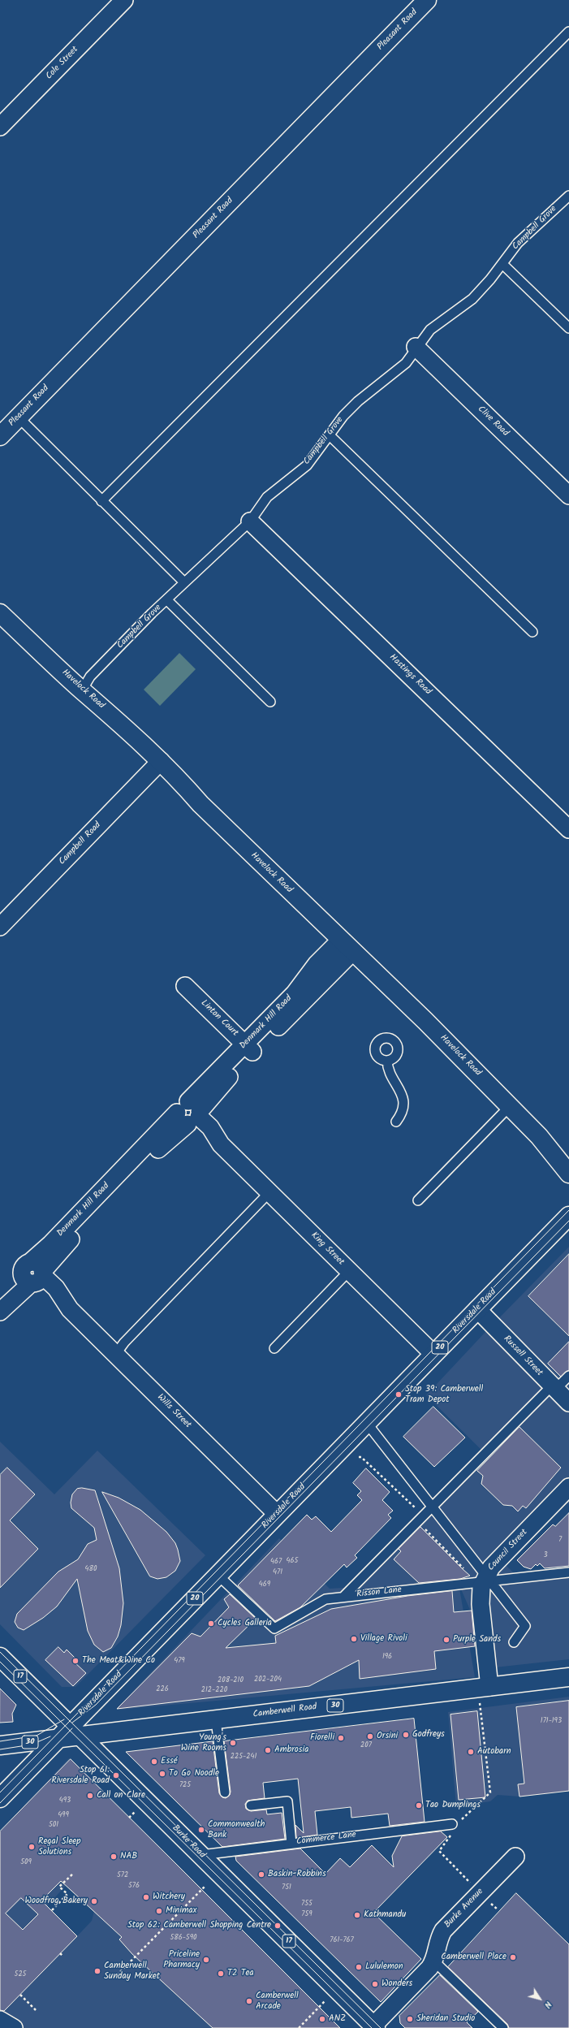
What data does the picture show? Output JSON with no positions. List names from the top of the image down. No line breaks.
{"streets":{"main road":["Pleasant Road","Havelock Road","Riversdale Road","20","17","30","Camberwell Road","Burke Road"],"street":["Cole Street","Clive Road","Hastings Road","Campbell Road","Linton Court","Denmark Hill Road","King Street","Russell Street","Wills Street","Council Street","Burke Avenue"],"lane":["Campbell Grove","Risson Lane","Commerce Lane"]},"crossings":[["Campbell Grove","Clive Road"],["Campbell Grove","Hastings Road"],["Campbell Grove","Havelock Road"],["Havelock Road","Campbell Road"],["Havelock Road","Denmark Hill Road"],["Linton Court","Denmark Hill Road"],["Denmark Hill Road","King Street"],["Denmark Hill Road","Wills Street"],["King Street","Riversdale Road"],["Riversdale Road","Russell Street"],["Riversdale Road","Wills Street"],["Riversdale Road","Risson Lane"],["Riversdale Road","30"],["Riversdale Road","Camberwell Road"],["Riversdale Road","Burke Road"],["Council Street","Risson Lane"],["Camberwell Road","Burke Road"],["Commerce Lane","Burke Road"],["Burke Road","Burke Avenue"]],"places":["Stop 39: Camberwell Tram Depot","Cycles Galleria","Village Rivoli","Purple Sands","The Meat&Wine Co","Godfreys","Orsini","Fiorelli","Young's Wine Rooms","Ambrosia","Autobarn","Essé","To Go Noodle","Stop 61: Riversdale Road","Call on Clare","Tao Dumplings","Commonwealth Bank","Regal Sleep Solutions","NAB","Baskin-Robbins","Witchery","Woodfrog Bakery","Minimax","Kathmandu","Stop 62: Camberwell Shopping Centre","Camberwell Place","Priceline Pharmacy","Lululemon","Camberwell Sunday Market","T2 Tea","Wonders","Camberwell Arcade","ANZ","Sheridan Studio"],"house_numbers":["7","3","465","467","480","471","469","196","479","202-204","208-210","226","212-220","171-193","207","225-241","725","493","499","501","509","572","576","751","755","759","586-590","761-767","525"],"north":"bottom right"}
